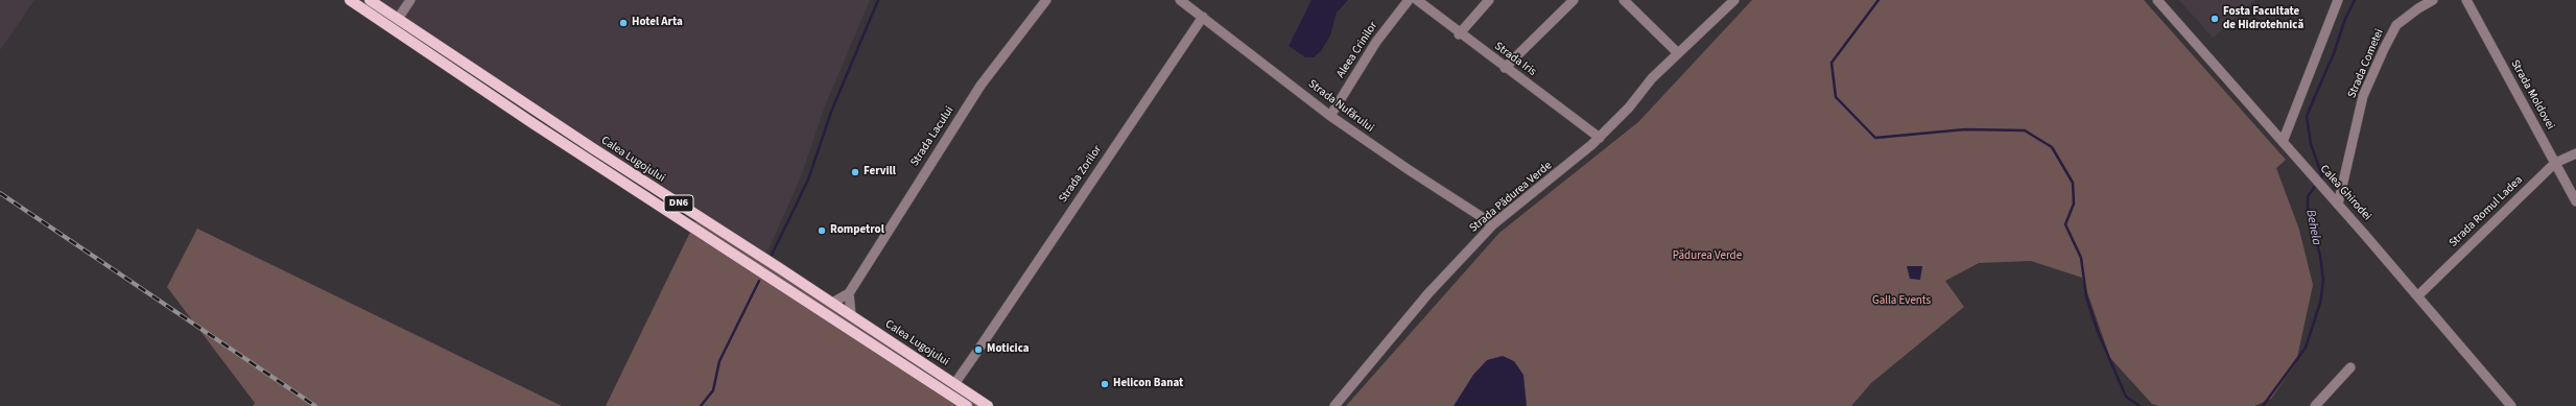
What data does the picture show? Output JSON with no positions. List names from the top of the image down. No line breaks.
{"streets":{"main road":["Calea Lugojului","DN6"],"street":["Aleea Crinilor","Strada Iris","Strada Cometei","Strada Moldovei","Strada Nufărului","Strada Lacului","Strada Zorilor","Calea Ghirodei","Strada Pădurea Verde","Strada Romul Ladea"]},"crossings":[["Aleea Crinilor","Strada Nufărului"],["Strada Iris","Strada Pădurea Verde"],["Strada Cometei","Calea Ghirodei"],["Strada Moldovei","Strada Romul Ladea"],["Strada Nufărului","Strada Zorilor"],["Strada Nufărului","Strada Pădurea Verde"],["Strada Lacului","Calea Lugojului"],["Calea Lugojului","Strada Zorilor"],["Calea Ghirodei","Strada Romul Ladea"]],"water":["Behela"],"parks":["Pădurea Verde","Galla Events"],"places":["Fosta Facultate de Hidrotehnică","Hotel Arta","Fervill","Rompetrol","Moticica","Helicon Banat"]}
